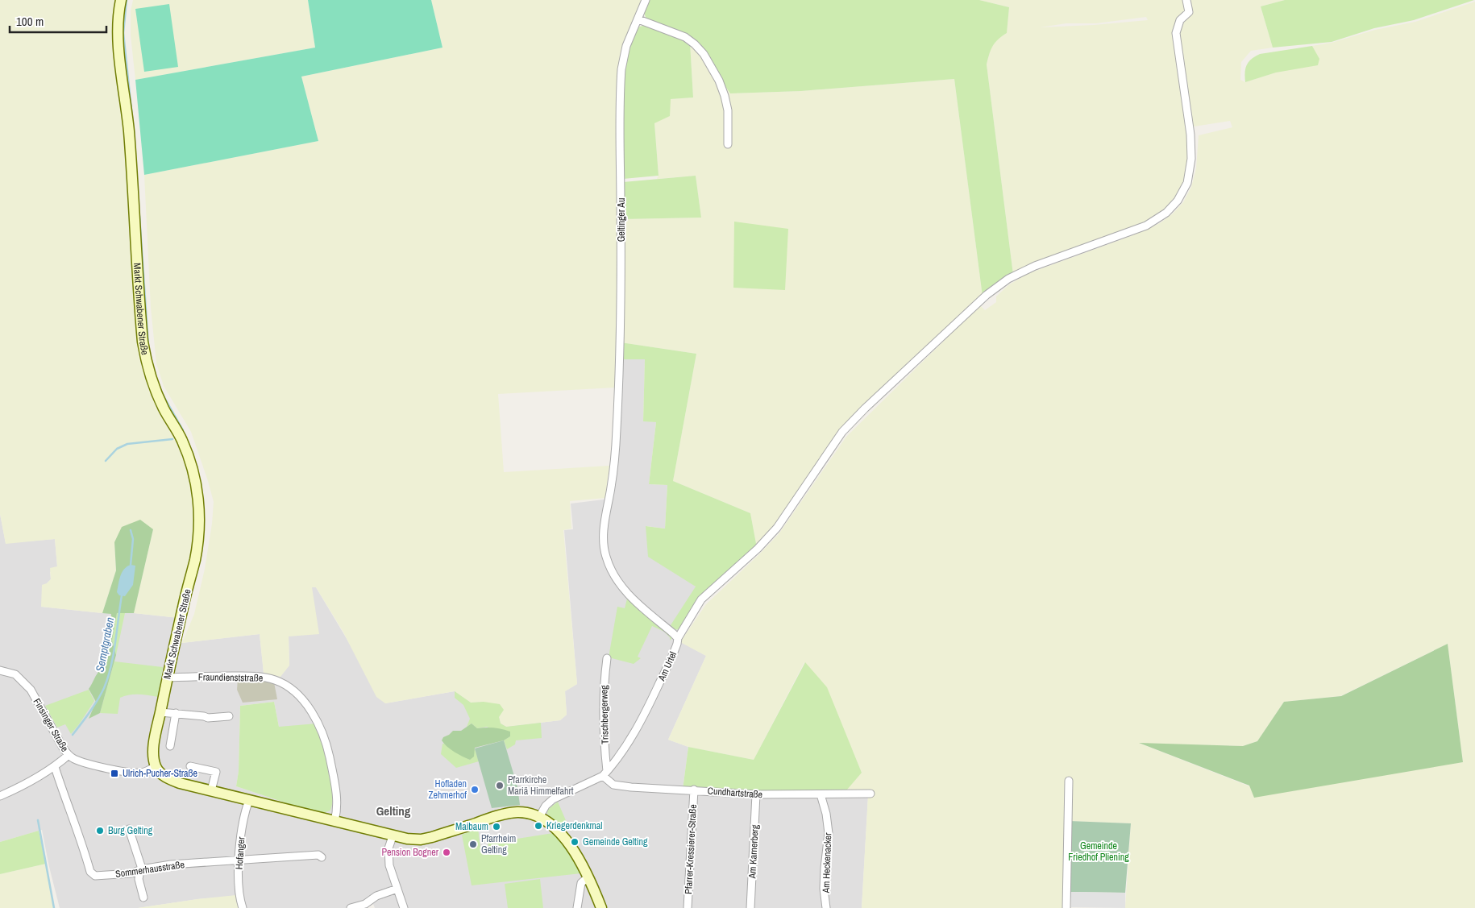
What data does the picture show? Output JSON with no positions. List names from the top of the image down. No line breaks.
{"streets":{"main road":["Markt Schwabener Straße"],"street":["Geltinger Au","Am Urtel","Fraundienststraße","Trischbergerweg","Finsinger Straße","Cundhartstraße","Pfarrer-Kressierer-Straße","Am Karnerberg","Hofanger","Am Heckenacker","Sommerhausstraße"]},"crossings":[["Geltinger Au","Am Urtel"],["Markt Schwabener Straße","Fraundienststraße"],["Markt Schwabener Straße","Finsinger Straße"],["Am Urtel","Trischbergerweg"],["Am Urtel","Cundhartstraße"],["Trischbergerweg","Cundhartstraße"],["Cundhartstraße","Pfarrer-Kressierer-Straße"],["Cundhartstraße","Am Karnerberg"],["Cundhartstraße","Am Heckenacker"],["Hofanger","Sommerhausstraße"]],"districts":["Gelting"],"water":["Semptgraben"],"parks":["Gemeinde Friedhof Pliening"],"places":{"transit":["Ulrich-Pucher-Straße"],"other":["Pfarrkirche Mariä Himmelfahrt","Hofladen Zehmerhof","Kriegerdenkmal","Maibaum","Burg Gelting","Gemeinde Gelting","Pfarrheim Gelting","Pension Bogner"]},"scale_bar":"100 m"}
